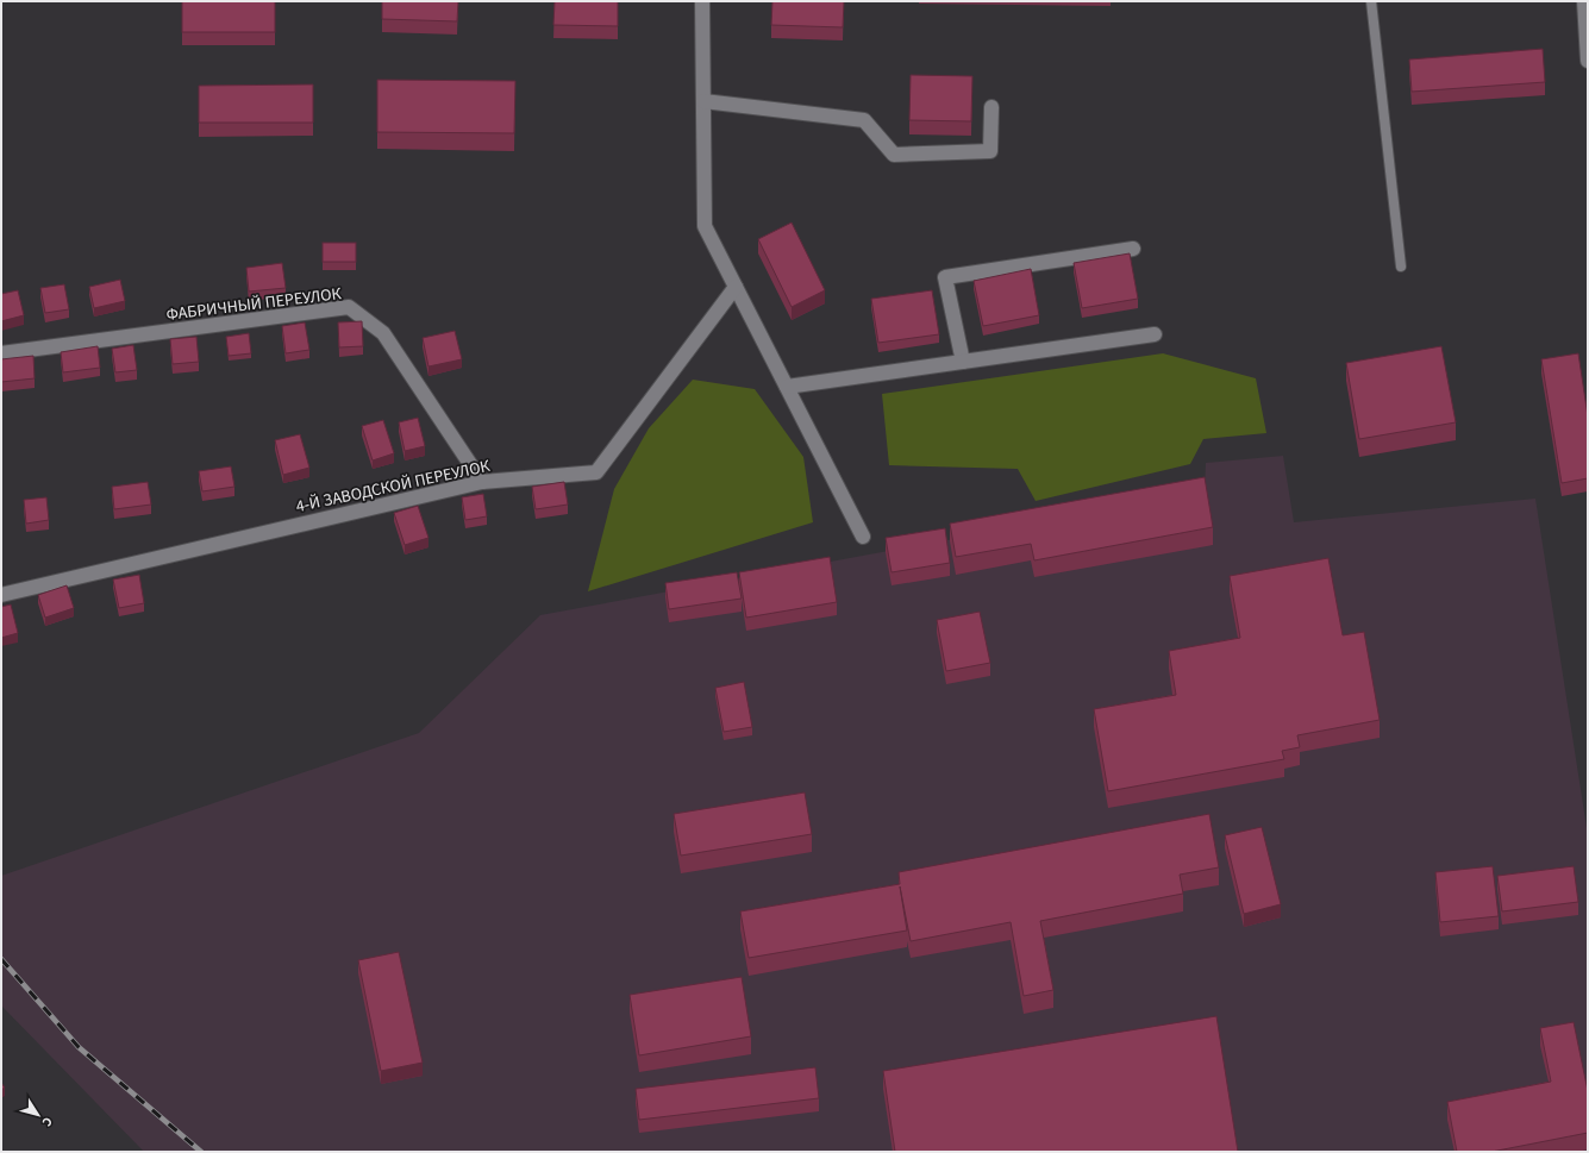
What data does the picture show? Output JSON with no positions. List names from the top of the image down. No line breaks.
{"streets":{"street":["ФАБРИЧНЫЙ ПЕРЕУЛОК","4-Й ЗАВОДСКОЙ ПЕРЕУЛОК"]},"crossings":[["ФАБРИЧНЫЙ ПЕРЕУЛОК","4-Й ЗАВОДСКОЙ ПЕРЕУЛОК"]],"north":"bottom right"}
